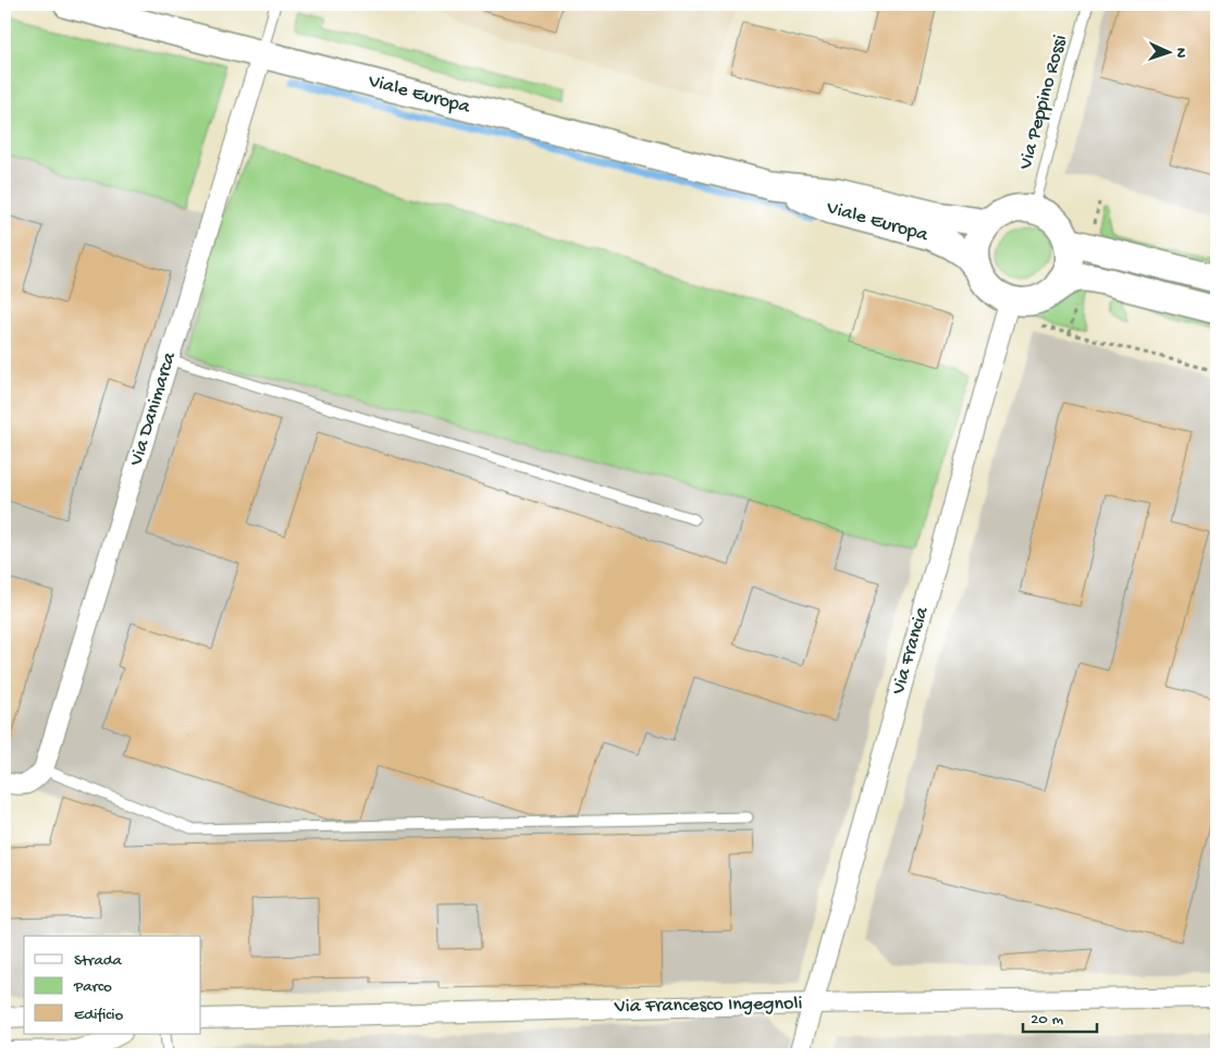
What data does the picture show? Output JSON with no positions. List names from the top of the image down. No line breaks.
{"streets":{"street":["Viale Europa","Via Danimarca","Via Francia","Via Francesco Ingegnoli"],"lane":["Via Peppino Rossi"]},"crossings":[["Viale Europa","Via Peppino Rossi"],["Viale Europa","Via Danimarca"],["Viale Europa","Via Francia"],["Via Peppino Rossi","Via Francia"],["Via Francia","Via Francesco Ingegnoli"]],"legend":["Strada","Parco","Edificio"],"scale_bar":"20 m","north":"right"}
